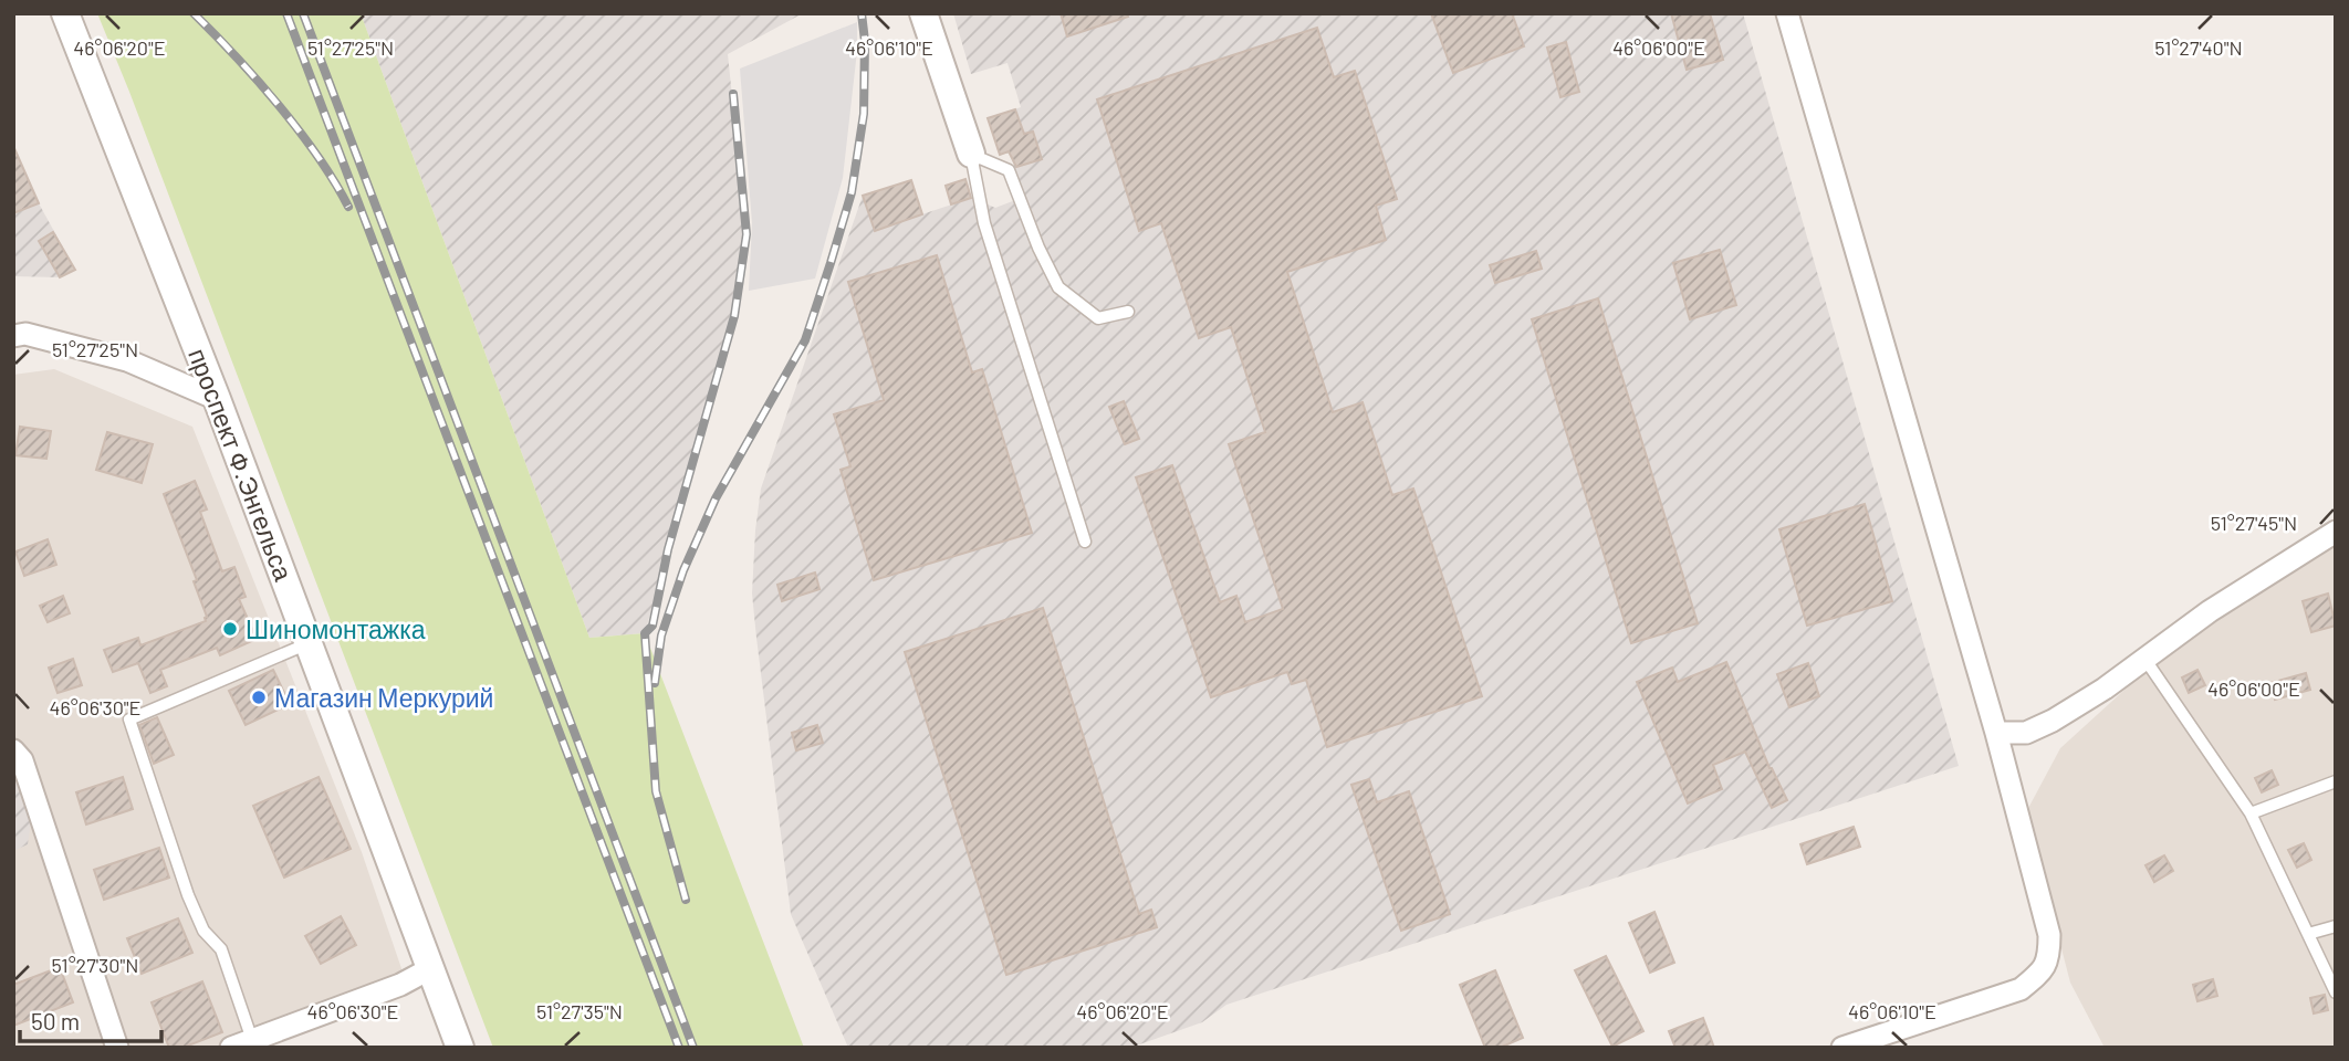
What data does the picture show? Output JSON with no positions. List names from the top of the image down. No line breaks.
{"streets":{"street":["проспект Ф.Энгельса"]},"places":["Шиномонтажка","Магазин Меркурий"],"scale_bar":"50 m","coordinates":["46°06'20\"E","51°27'25\"N","46°06'10\"E","46°06'00\"E","51°27'40\"N","51°27'45\"N","46°06'30\"E","51°27'30\"N","51°27'35\"N"]}
